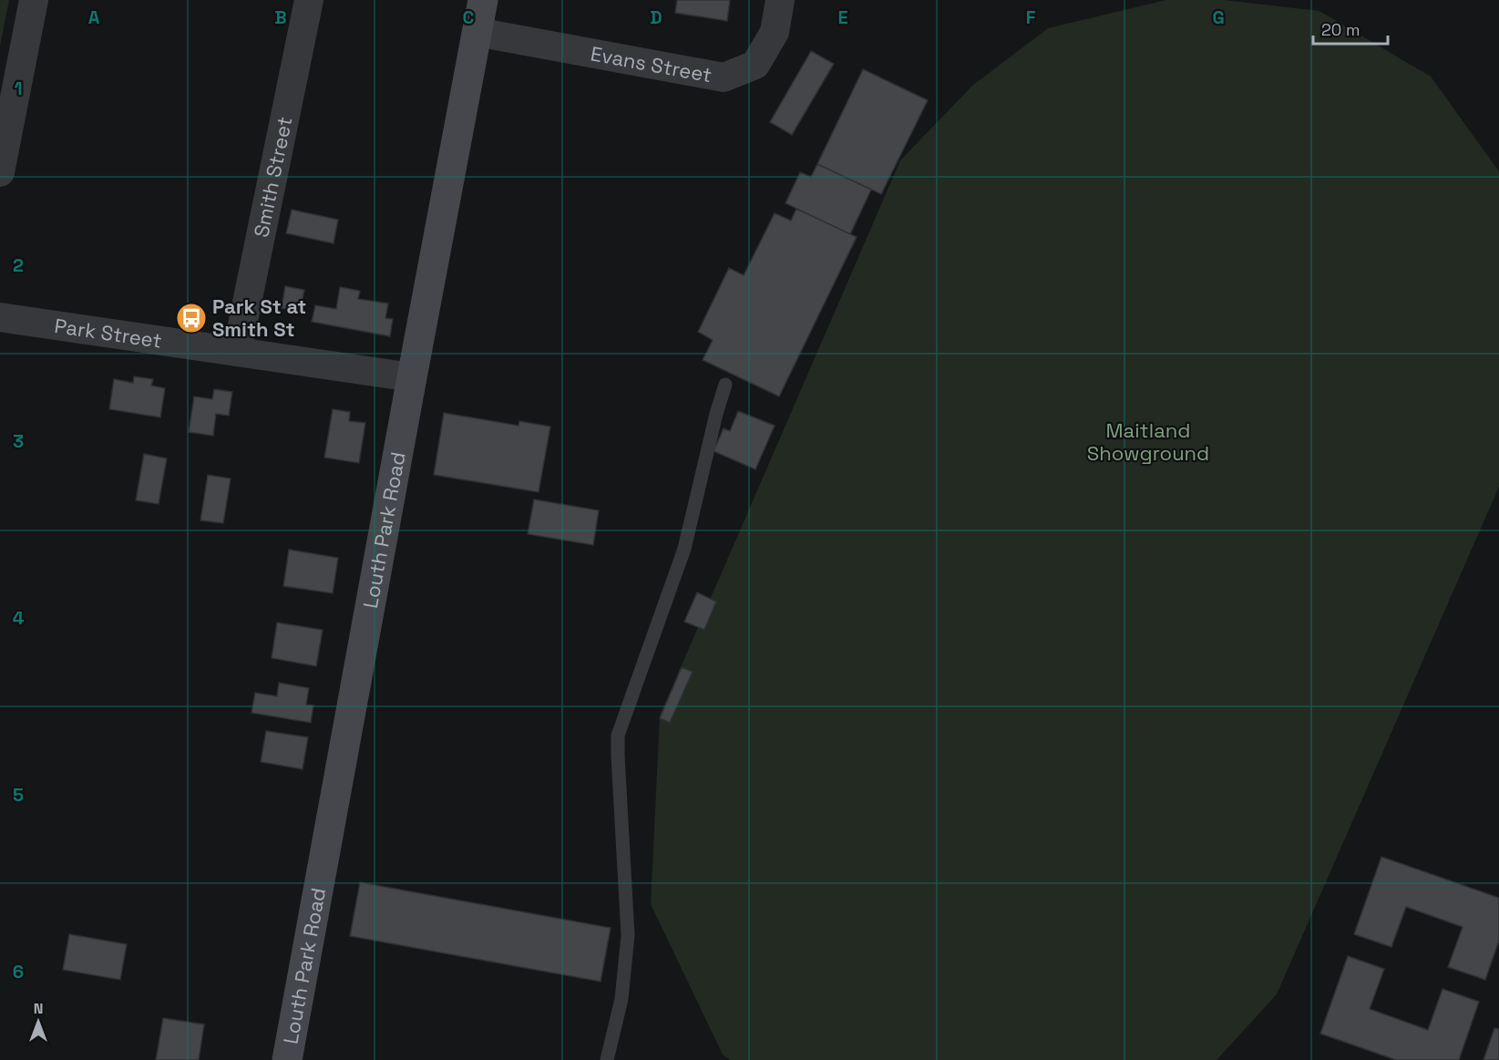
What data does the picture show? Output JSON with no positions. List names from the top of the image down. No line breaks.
{"streets":{"street":["Evans Street","Smith Street","Park Street","Louth Park Road"]},"crossings":[["Evans Street","Louth Park Road"],["Smith Street","Park Street"],["Park Street","Louth Park Road"]],"parks":["Maitland Showground"],"places":{"bus stop":["Park St at Smith St"]},"scale_bar":"20 m","north":"top","grid":{"columns":["A","B","C","D","E","F","G"],"rows":["1","2","3","4","5","6"]}}
